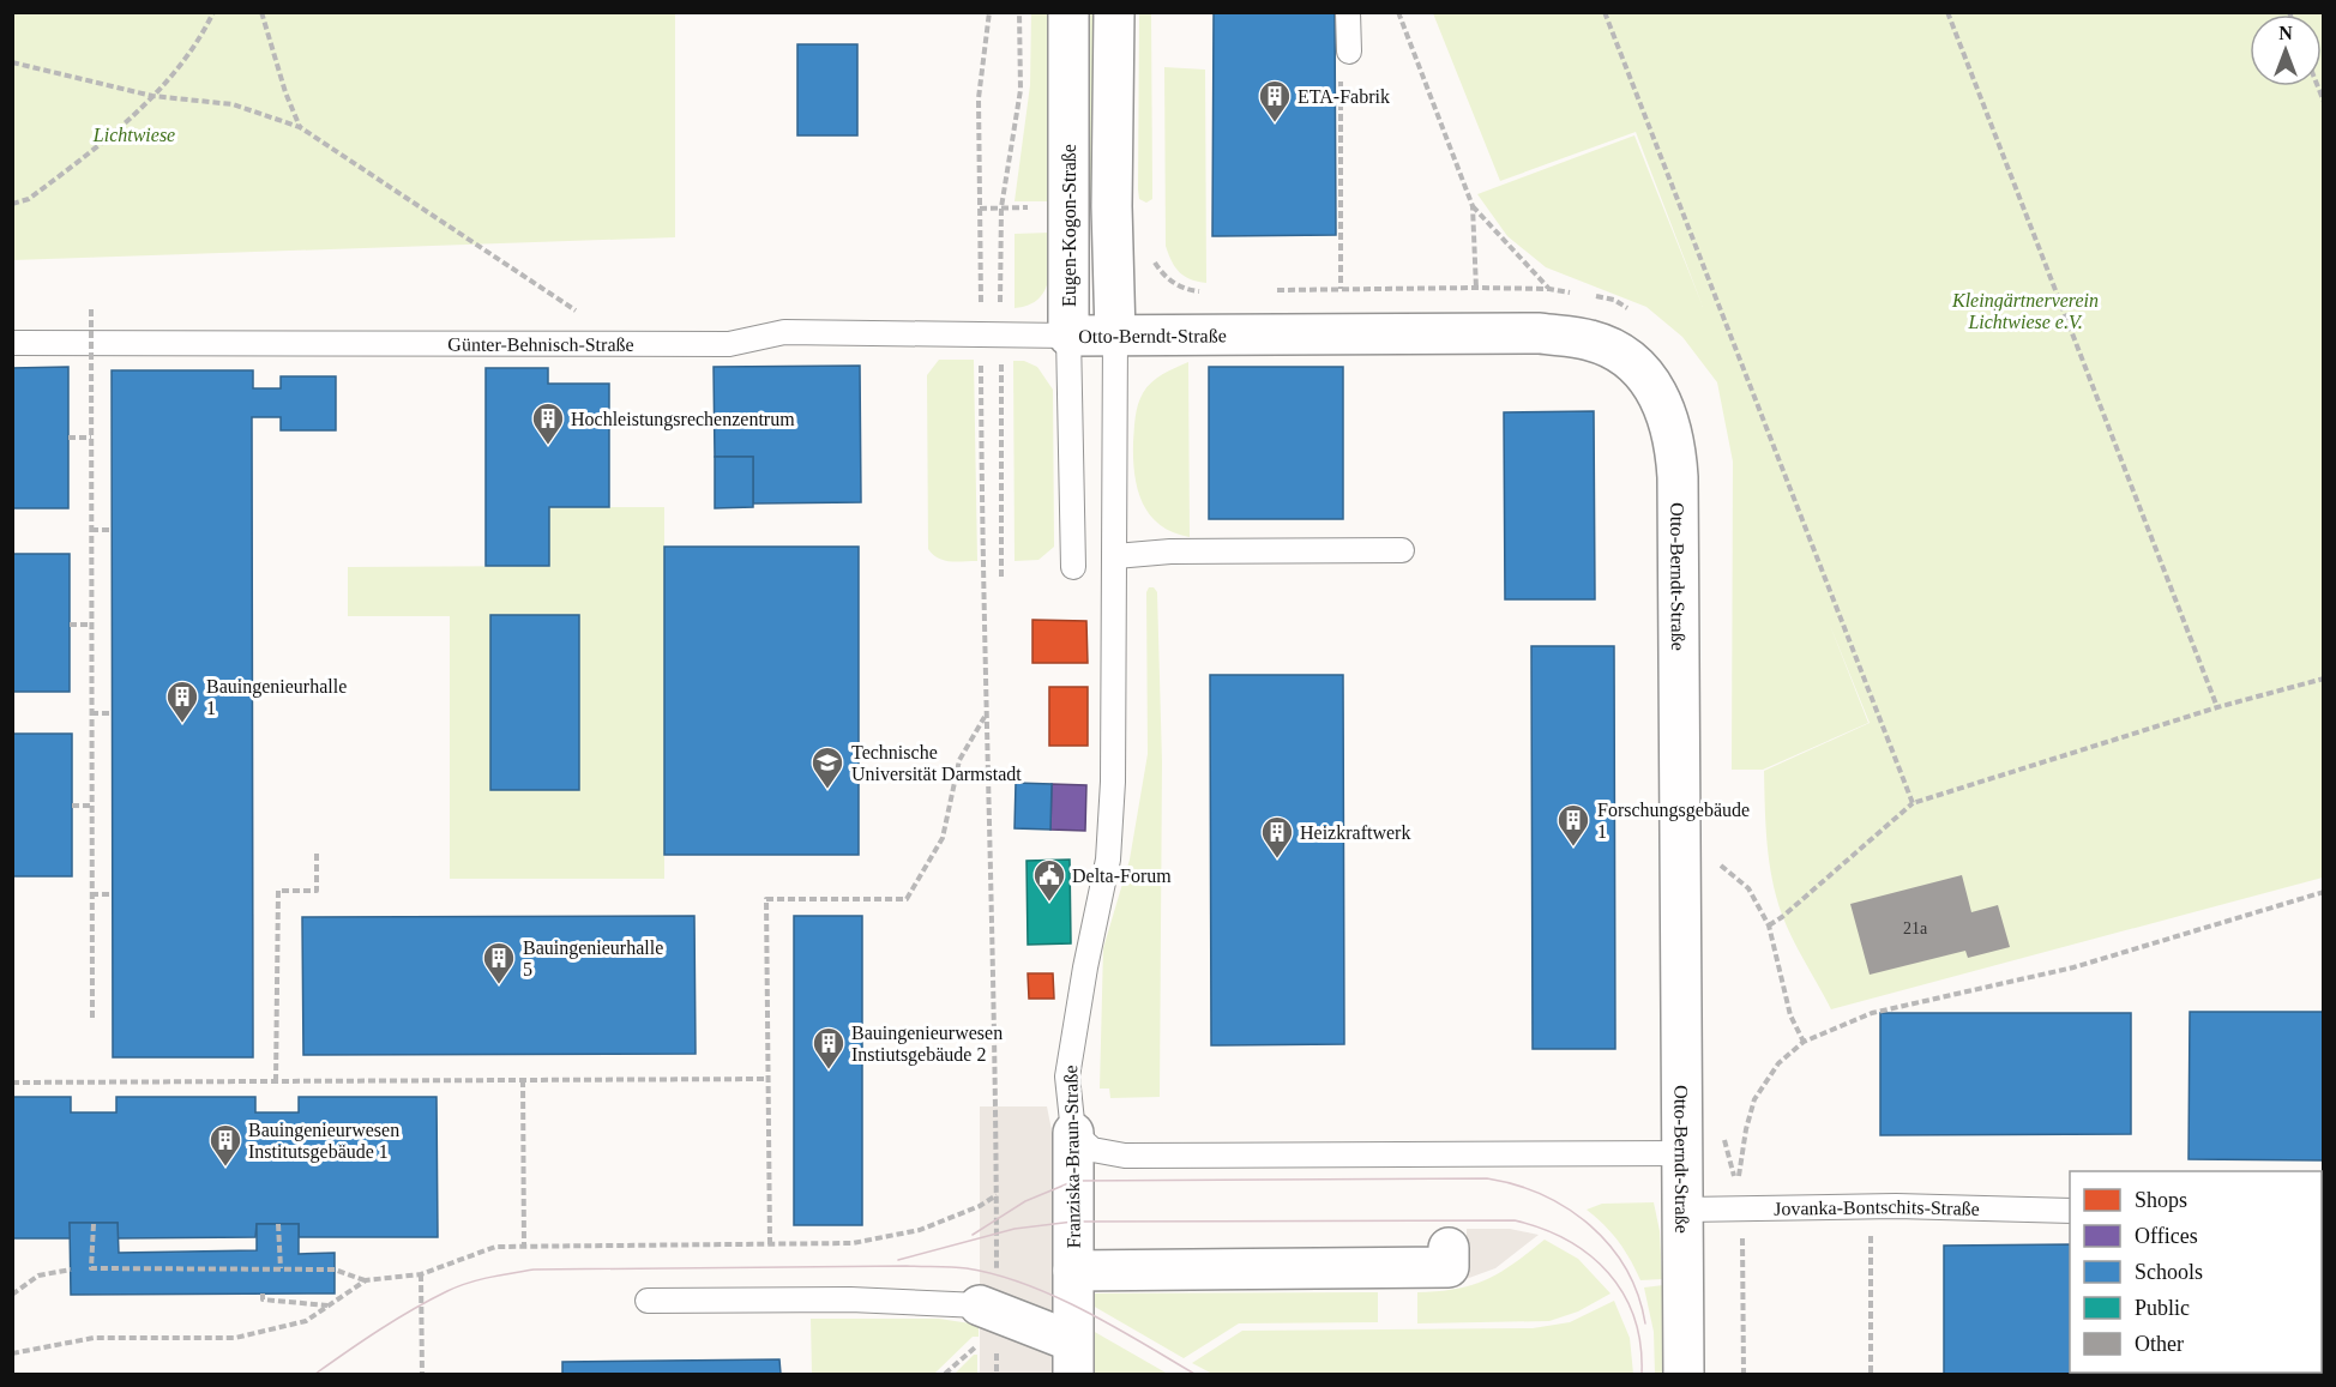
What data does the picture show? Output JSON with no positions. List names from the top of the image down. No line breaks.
{"streets":{"street":["Eugen-Kogon-Straße","Otto-Berndt-Straße","Franziska-Braun-Straße"],"lane":["Günter-Behnisch-Straße","Jovanka-Bontschits-Straße"]},"crossings":[["Eugen-Kogon-Straße","Otto-Berndt-Straße"],["Eugen-Kogon-Straße","Günter-Behnisch-Straße"],["Otto-Berndt-Straße","Günter-Behnisch-Straße"],["Otto-Berndt-Straße","Jovanka-Bontschits-Straße"]],"parks":["Lichtwiese","Kleingärtnerverein Lichtwiese e.V."],"places":{"building":["ETA-Fabrik","Hochleistungsrechenzentrum","Bauingenieurhalle 1","Forschungsgebäude 1","Heizkraftwerk","Bauingenieurhalle 5","Bauingenieurwesen Instiutsgebäude 2","Bauingenieurwesen Institutsgebäude 1"],"school or university":["Technische Universität Darmstadt"],"public building":["Delta-Forum"]},"house_numbers":["21a"],"legend":["Shops","Offices","Schools","Public","Other"],"north":"top"}
